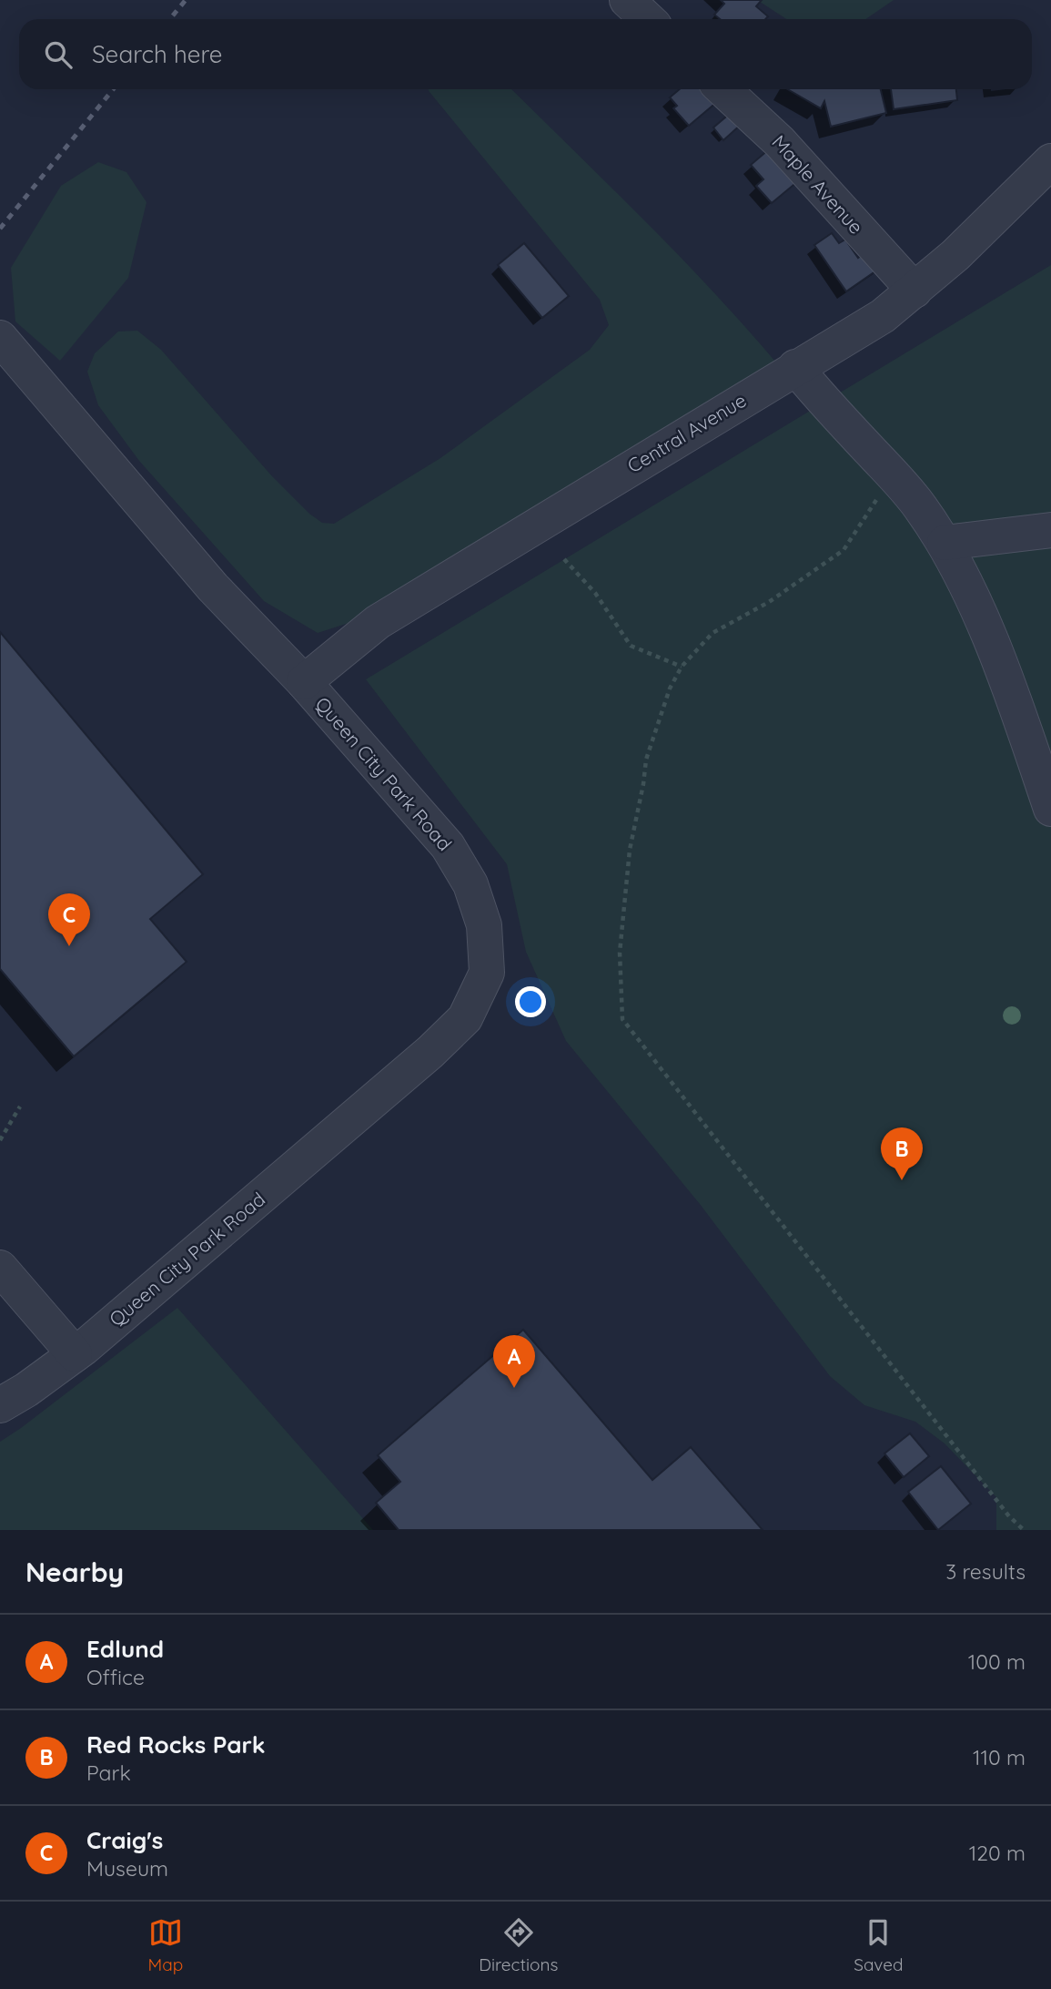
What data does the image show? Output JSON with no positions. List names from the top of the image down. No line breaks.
{"streets":{"street":["Maple Avenue","Central Avenue","Queen City Park Road"]},"crossings":[["Maple Avenue","Central Avenue"],["Central Avenue","Queen City Park Road"]],"page":{"search":"Search here","pins":["C","B","A"],"heading":["Nearby","3 results"],"list":[{"mark":"A","name":"Edlund","note":"Office","value":"100 m"},{"mark":"B","name":"Red Rocks Park","note":"Park","value":"110 m"},{"mark":"C","name":"Craig's","note":"Museum","value":"120 m"}],"nav":["Map","Directions","Saved"]}}
